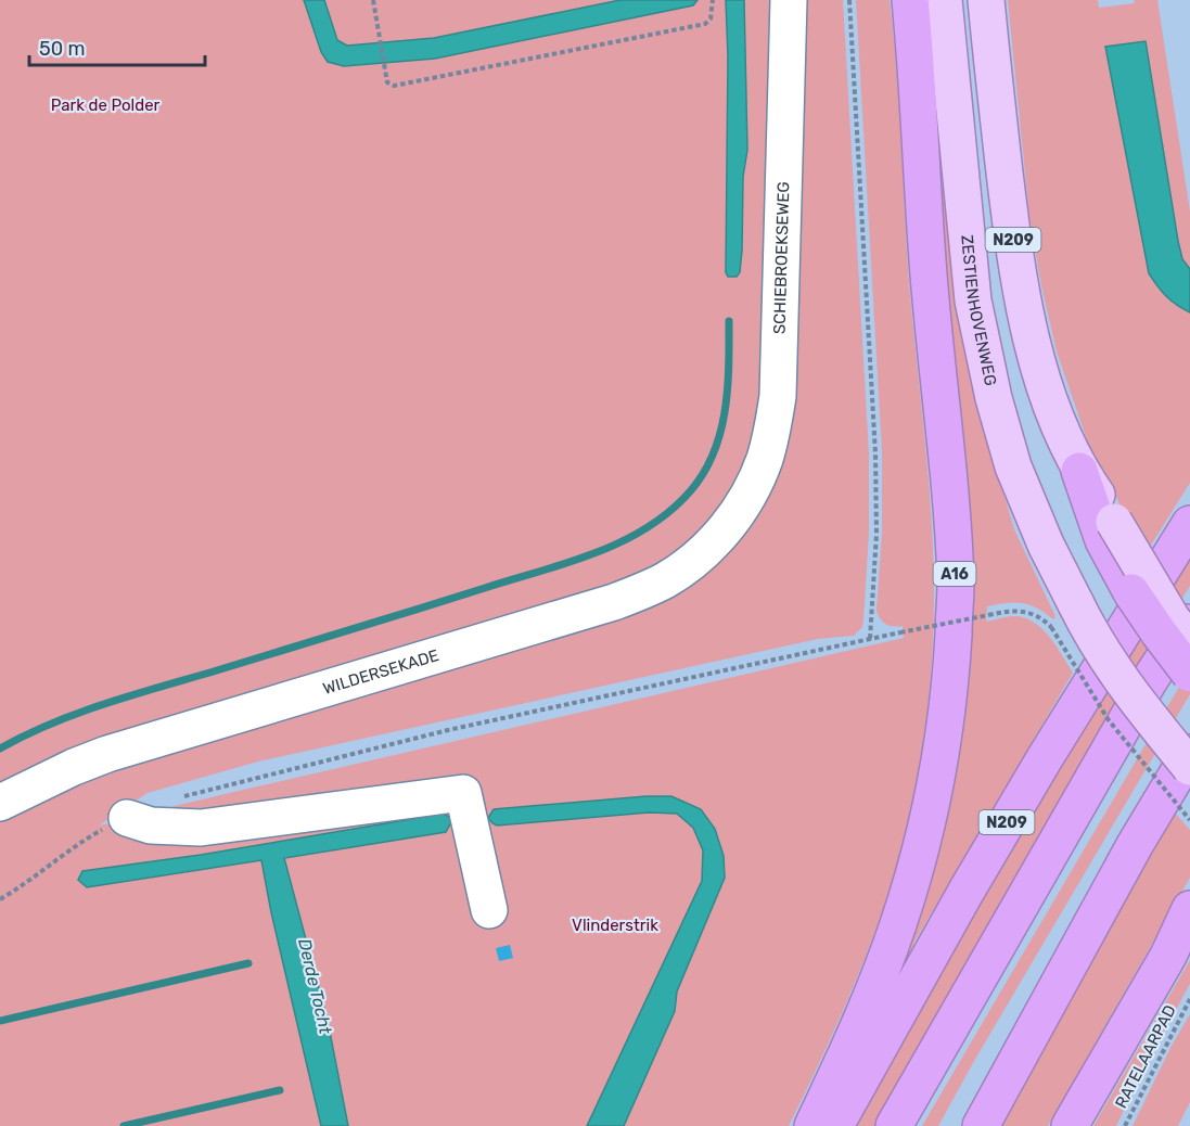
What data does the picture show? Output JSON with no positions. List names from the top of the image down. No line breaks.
{"streets":{"highway":["N209","A16"],"main road":["ZESTIENHOVENWEG"],"street":["SCHIEBROEKSEWEG","WILDERSEKADE"],"path":["RATELAARPAD"]},"crossings":[["N209","ZESTIENHOVENWEG"],["SCHIEBROEKSEWEG","WILDERSEKADE"]],"water":["Derde Tocht"],"parks":["Park de Polder","Vlinderstrik"],"scale_bar":"50 m"}
